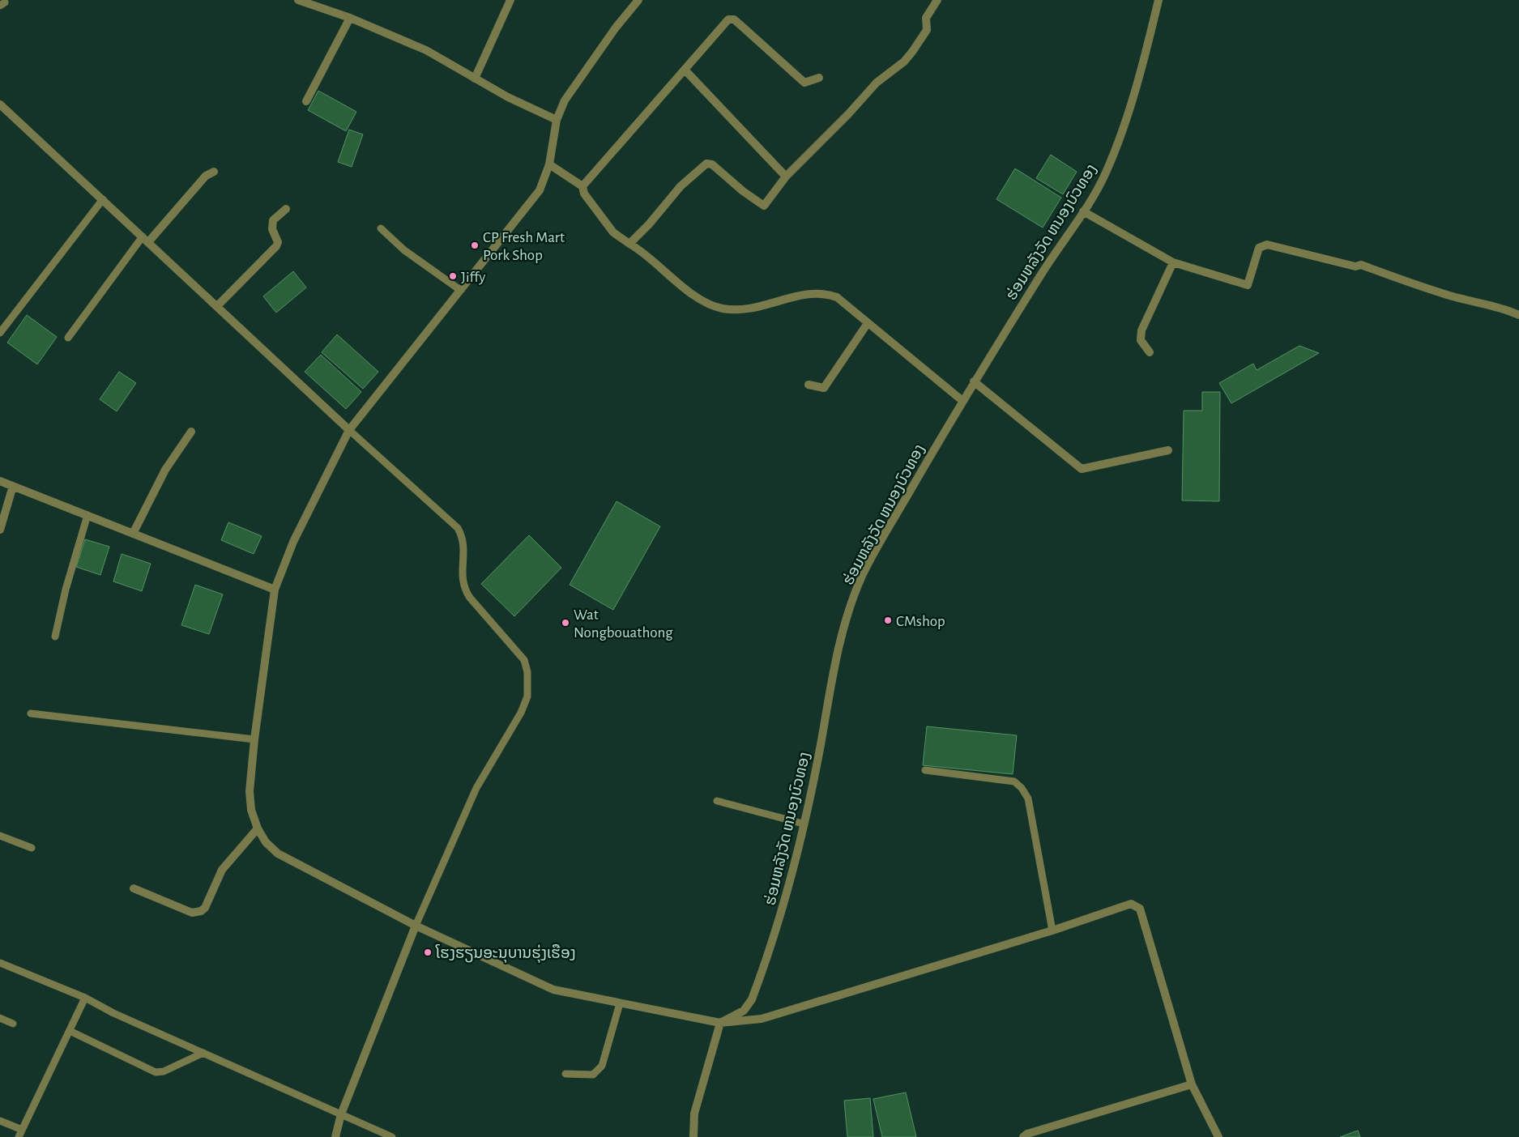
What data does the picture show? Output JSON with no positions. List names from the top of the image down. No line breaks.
{"streets":{"street":["ຮ່ອມຫລັງວັດ ຫນອງບົວທອງ"]},"places":["CP Fresh Mart Pork Shop","Jiffy","CMshop","Wat Nongbouathong","ໂຮງຮຽນອະນຸບານຮຸ່ງເຮືອງ"]}
